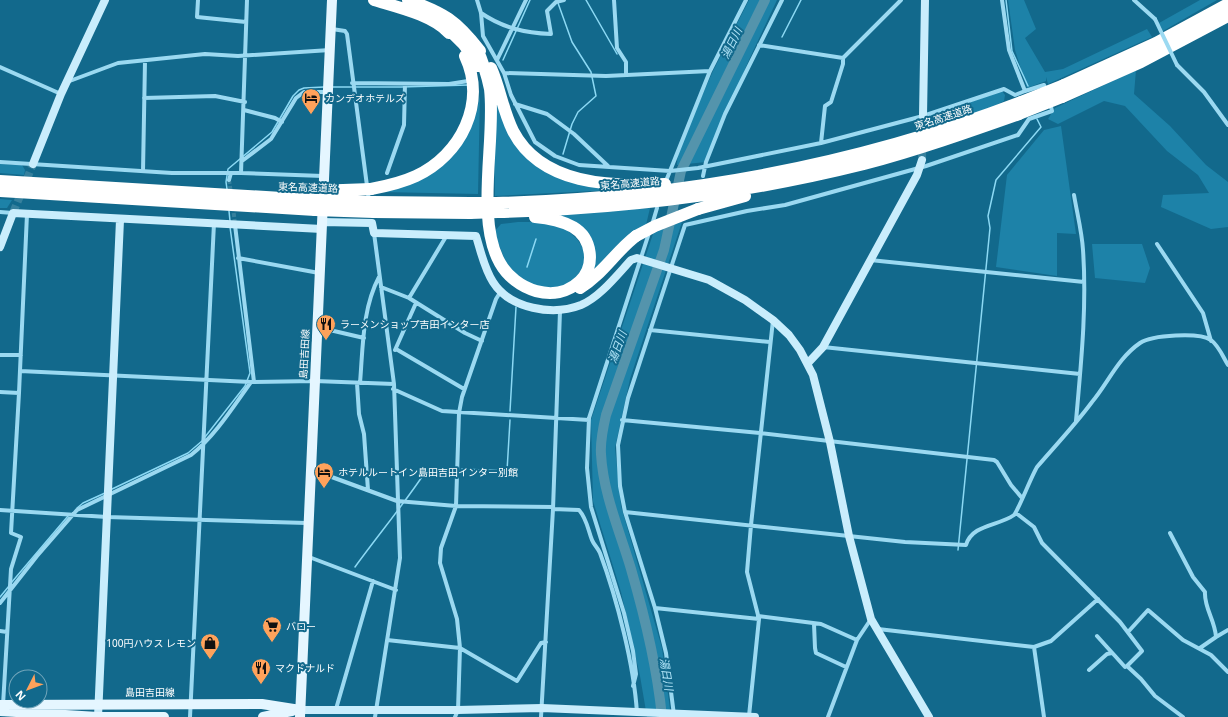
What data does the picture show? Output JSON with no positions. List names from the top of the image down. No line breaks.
{"streets":{"highway":["東名高速道路"],"main road":["島田吉田線"]},"water":["湯日川"],"places":{"hotel":["カンデオホテルズ","ホテルルートイン島田吉田インター別館"],"restaurant":["ラーメンショップ吉田インター店","マクドナルド"],"supermarket":["バロー"],"shop":["100円ハウス レモン"]},"north":"bottom left"}
